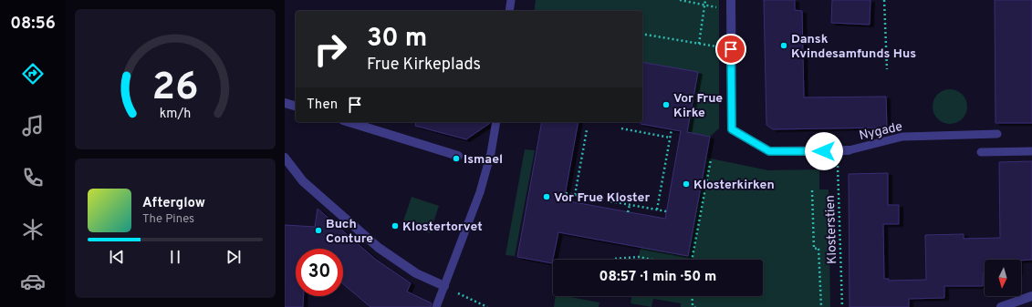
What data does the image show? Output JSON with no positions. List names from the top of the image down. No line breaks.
{"streets":{"street":["Nygade"],"path":["Klosterstien"]},"crossings":[["Nygade","Klosterstien"]],"places":["Dansk Kvindesamfunds Hus","Vor Frue Kirke","Ismael","Klosterkirken","Vor Frue Kloster","Klostertorvet","Buch Conture"],"north":"bottom","page":{"tabs":"08:56","turn":["30 m","Frue Kirkeplads"],"then":"Then","song":["Afterglow","The Pines"],"limit":"30","trip":"08:57 · 1 min · 50 m","gauge":["26","km/h"]}}
